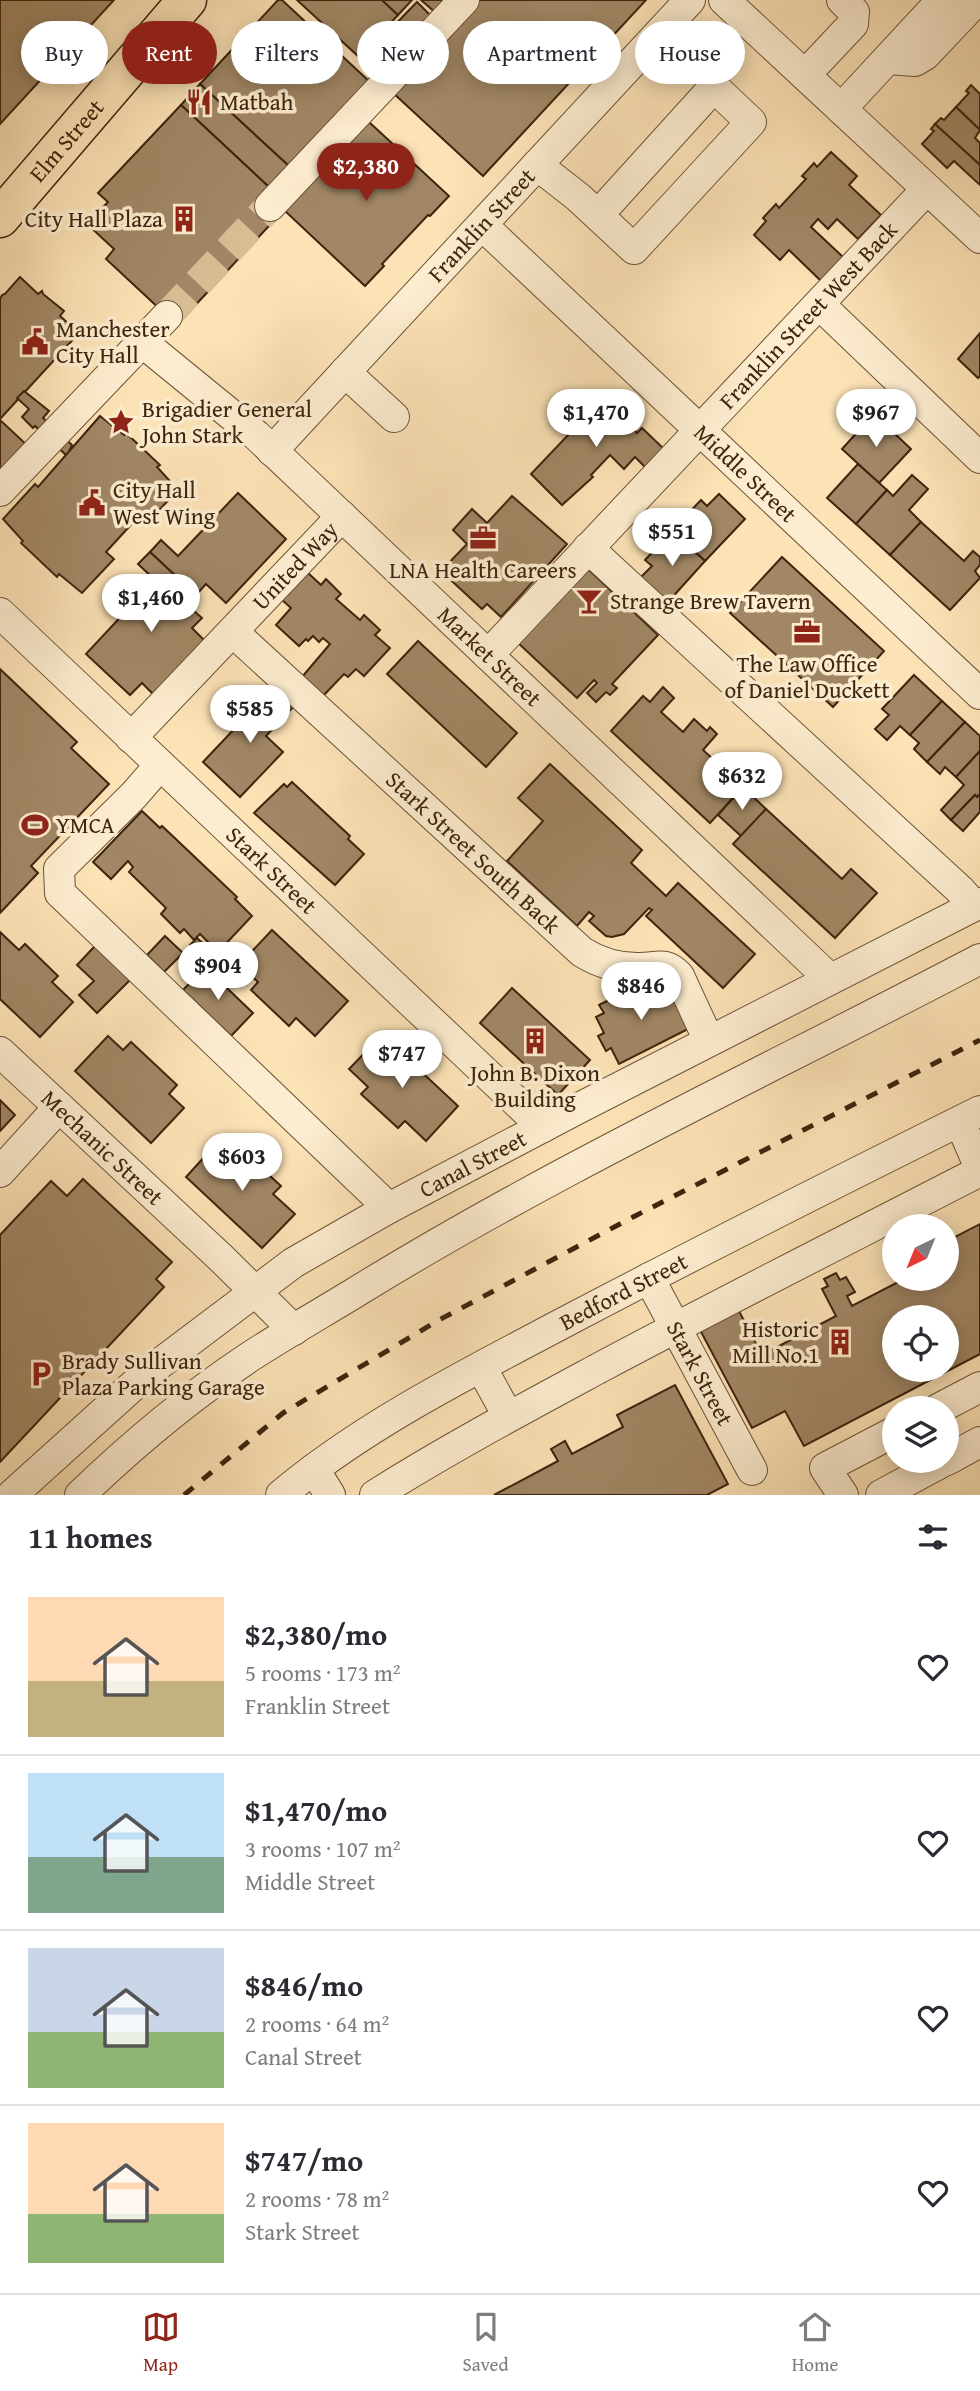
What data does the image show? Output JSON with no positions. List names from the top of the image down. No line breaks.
{"streets":{"main road":["Elm Street"],"street":["Franklin Street","Franklin Street West Back","Middle Street","United Way","Market Street","Stark Street South Back","Stark Street","Mechanic Street","Canal Street","Bedford Street"]},"crossings":[["Franklin Street","Middle Street"],["Franklin Street","Market Street"],["Franklin Street West Back","Middle Street"],["Franklin Street West Back","Market Street"],["United Way","Market Street"],["United Way","Stark Street South Back"],["United Way","Stark Street"],["Market Street","Canal Street"],["Stark Street South Back","Canal Street"],["Stark Street","Canal Street"],["Stark Street","Bedford Street"],["Mechanic Street","Canal Street"]],"places":{"restaurant":["Matbah"],"building":["City Hall Plaza","John B. Dixon Building","Historic Mill No.1"],"public building":["Manchester City Hall","City Hall West Wing"],"place":["Brigadier General John Stark"],"office":["LNA Health Careers","The Law Office of Daniel Duckett"],"bar":["Strange Brew Tavern"],"sports":["YMCA"],"parking":["Brady Sullivan Plaza Parking Garage"]},"north":"bottom left","page":{"chip":["Buy","Rent","Filters","New","Apartment","House"],"price":["$2,380","$1,470","$967","$551","$1,460","$585","$632","$904","$846","$747","$603"],"heading":"11 homes","list":[{"name":"$2,380/mo","note":"5 rooms · 173 m² · Franklin Street"},{"name":"$1,470/mo","note":"3 rooms · 107 m² · Middle Street"},{"name":"$846/mo","note":"2 rooms · 64 m² · Canal Street"},{"name":"$747/mo","note":"2 rooms · 78 m² · Stark Street"}],"tabs":["Map","Saved","Home"]}}
